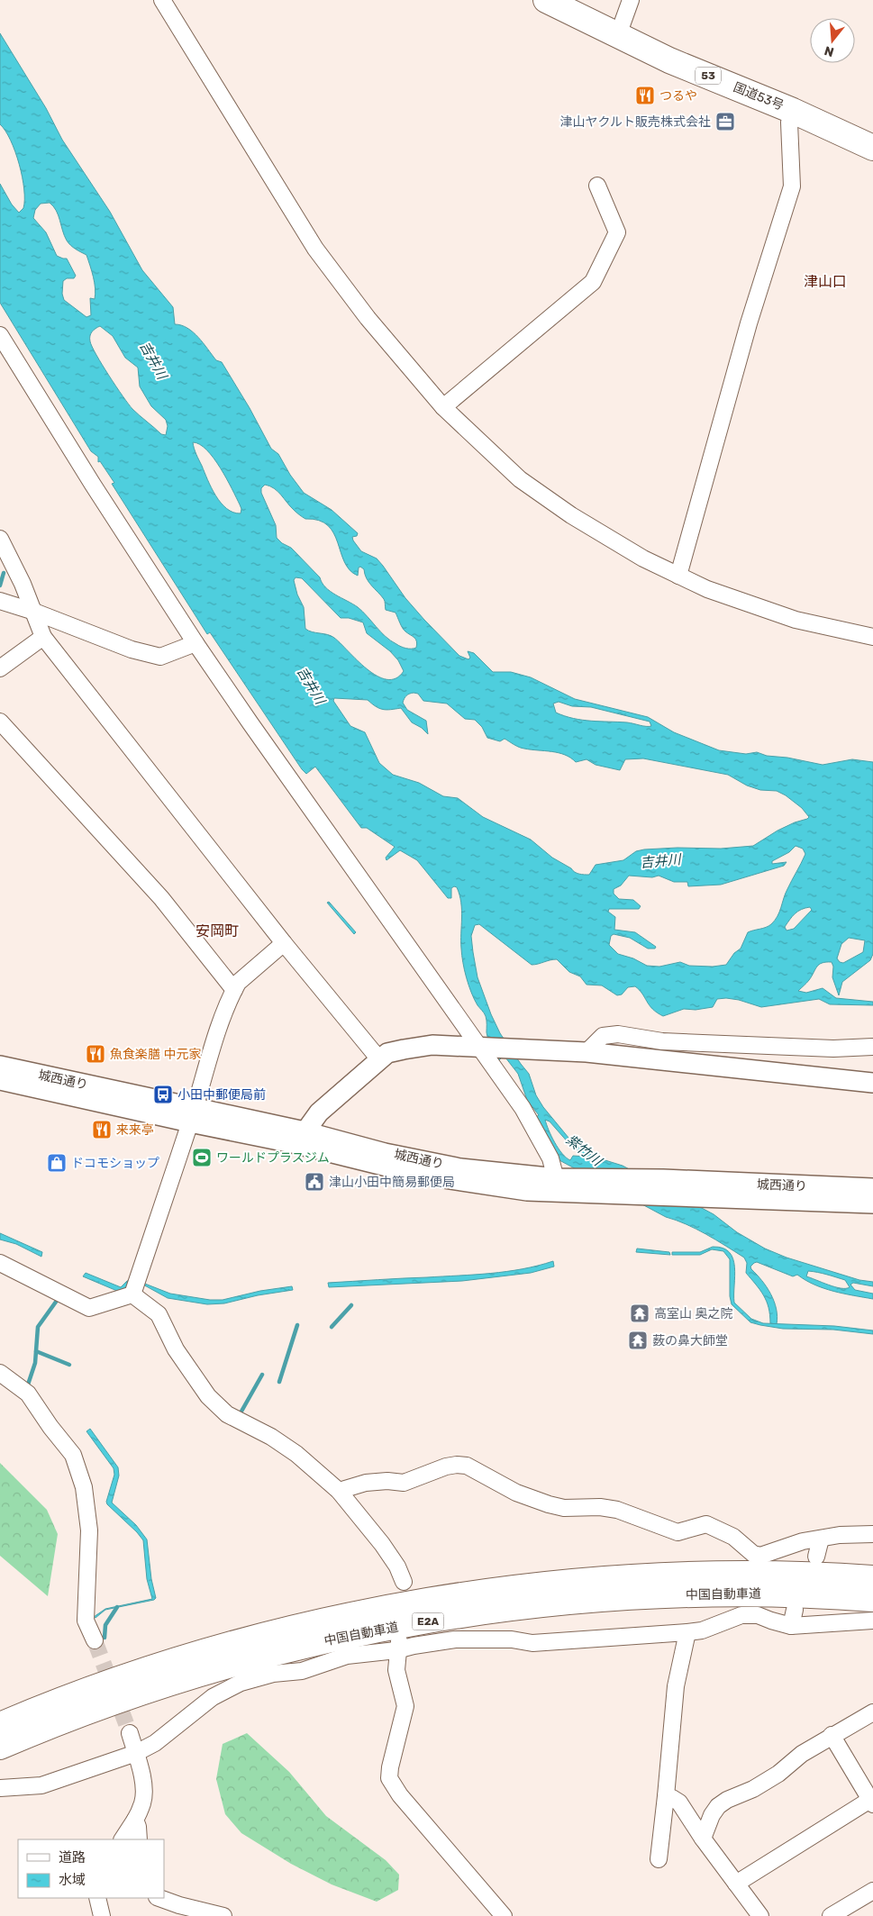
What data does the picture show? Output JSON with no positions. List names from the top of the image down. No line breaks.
{"streets":{"highway":["53","国道53号","中国自動車道","E2A"],"street":["城西通り"]},"districts":["津山口","安岡町"],"water":["吉井川","紫竹川"],"places":{"restaurant":["つるや","魚食楽膳 中元家","来来亭"],"office":["津山ヤクルト販売株式会社"],"bus stop":["小田中郵便局前"],"sports":["ワールドプラスジム"],"shop":["ドコモショップ"],"public building":["津山小田中簡易郵便局"],"temple":["高室山 奥之院","薮の鼻大師堂"]},"legend":["道路","水域"],"north":"bottom"}
